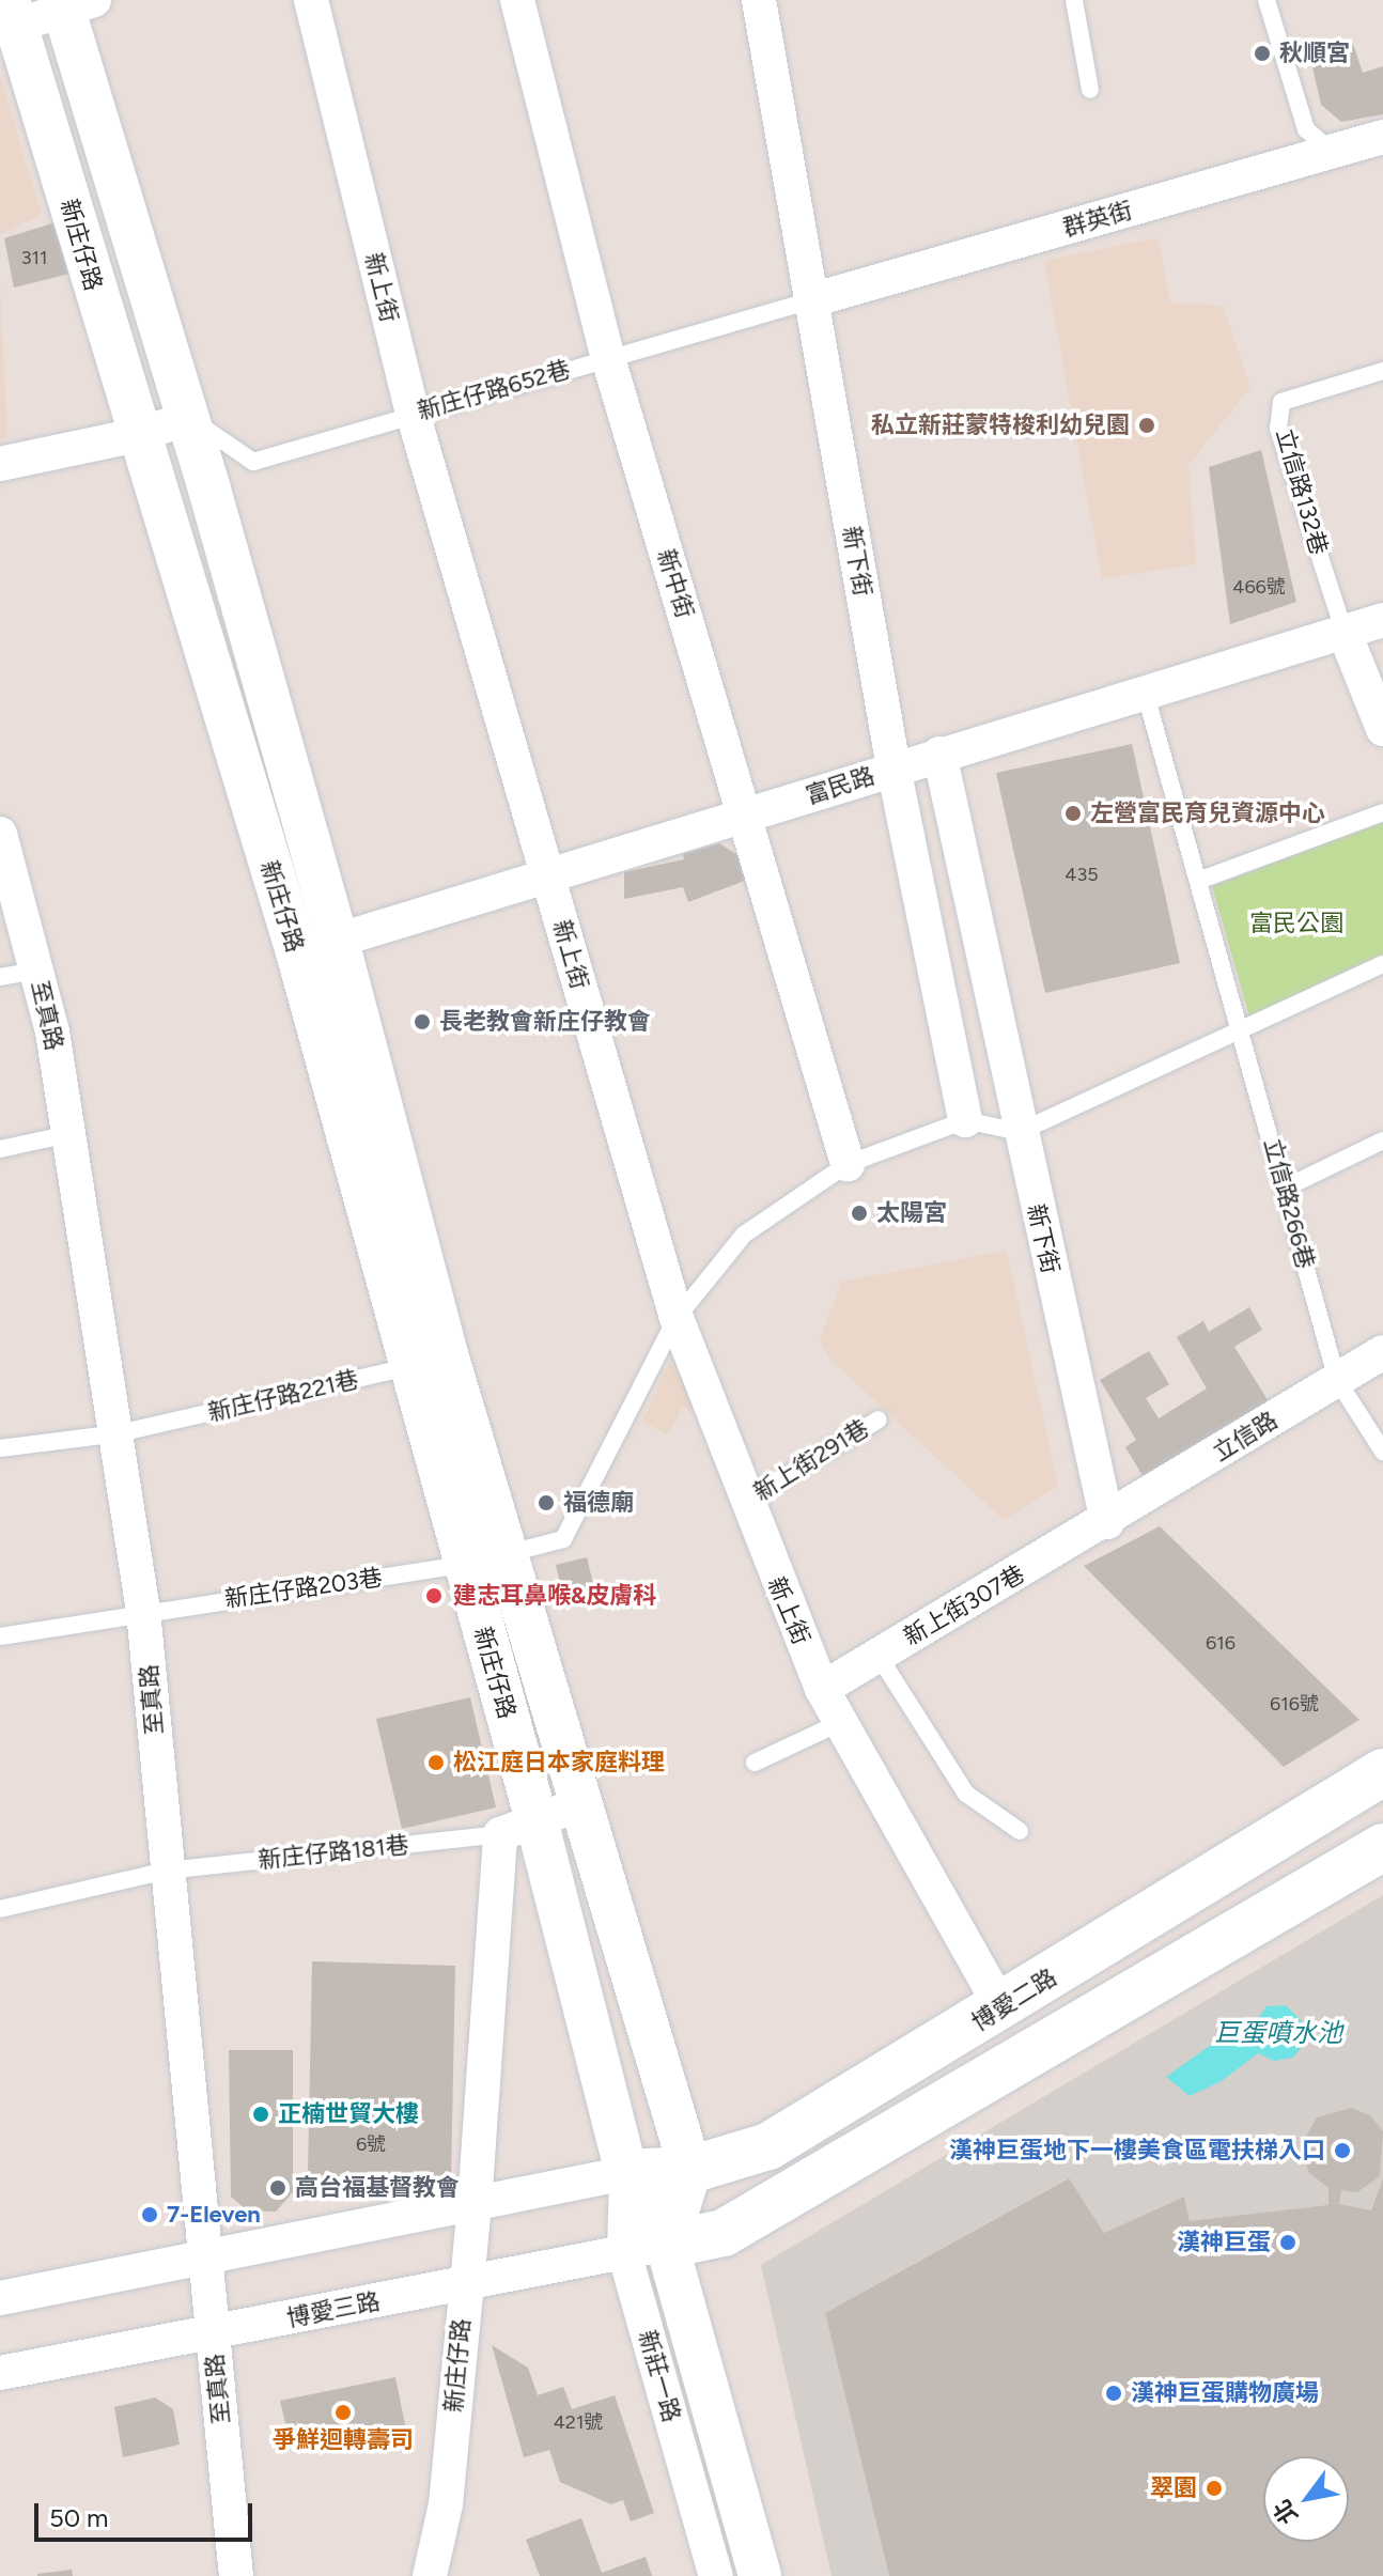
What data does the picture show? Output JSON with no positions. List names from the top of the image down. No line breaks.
{"streets":{"main road":["博愛二路"],"street":["群英街","新庄仔路","新上街","新下街","新中街","富民路","至真路","立信路","新上街307巷","博愛三路","新莊一路"],"lane":["新庄仔路652巷","立信路132巷","立信路266巷","新庄仔路221巷","新上街291巷","新庄仔路203巷","新庄仔路181巷"]},"crossings":[["群英街","新庄仔路652巷"],["群英街","新下街"],["新庄仔路","新庄仔路652巷"],["新庄仔路","富民路"],["新庄仔路","新庄仔路221巷"],["新庄仔路","新庄仔路203巷"],["新庄仔路","新庄仔路181巷"],["新庄仔路","博愛二路"],["新庄仔路","博愛三路"],["新庄仔路","新莊一路"],["新上街","新庄仔路652巷"],["新上街","富民路"],["新上街","新上街291巷"],["新上街","新庄仔路203巷"],["新上街","新上街307巷"],["新上街","博愛二路"],["新庄仔路652巷","新下街"],["新庄仔路652巷","新中街"],["立信路132巷","富民路"],["新下街","富民路"],["新下街","立信路"],["新下街","新庄仔路203巷"],["新下街","新上街307巷"],["新中街","富民路"],["新中街","新庄仔路203巷"],["富民路","立信路266巷"],["至真路","新庄仔路221巷"],["至真路","新庄仔路203巷"],["至真路","新庄仔路181巷"],["至真路","博愛三路"],["立信路266巷","立信路"],["立信路","新上街307巷"],["博愛三路","新莊一路"]],"water":["巨蛋噴水池"],"parks":["富民公園"],"places":["秋順宮","私立新莊蒙特梭利幼兒園","左營富民育兒資源中心","長老教會新庄仔教會","太陽宮","福德廟","建志耳鼻喉&皮膚科","松江庭日本家庭料理","正楠世貿大樓","漢神巨蛋地下一樓美食區電扶梯入口","高台福基督教會","7-Eleven","漢神巨蛋","漢神巨蛋購物廣場","爭鮮迴轉壽司","翠園"],"house_numbers":["311","466號","435","616","616號","6號","421號"],"scale_bar":"50 m","north":"bottom left"}
